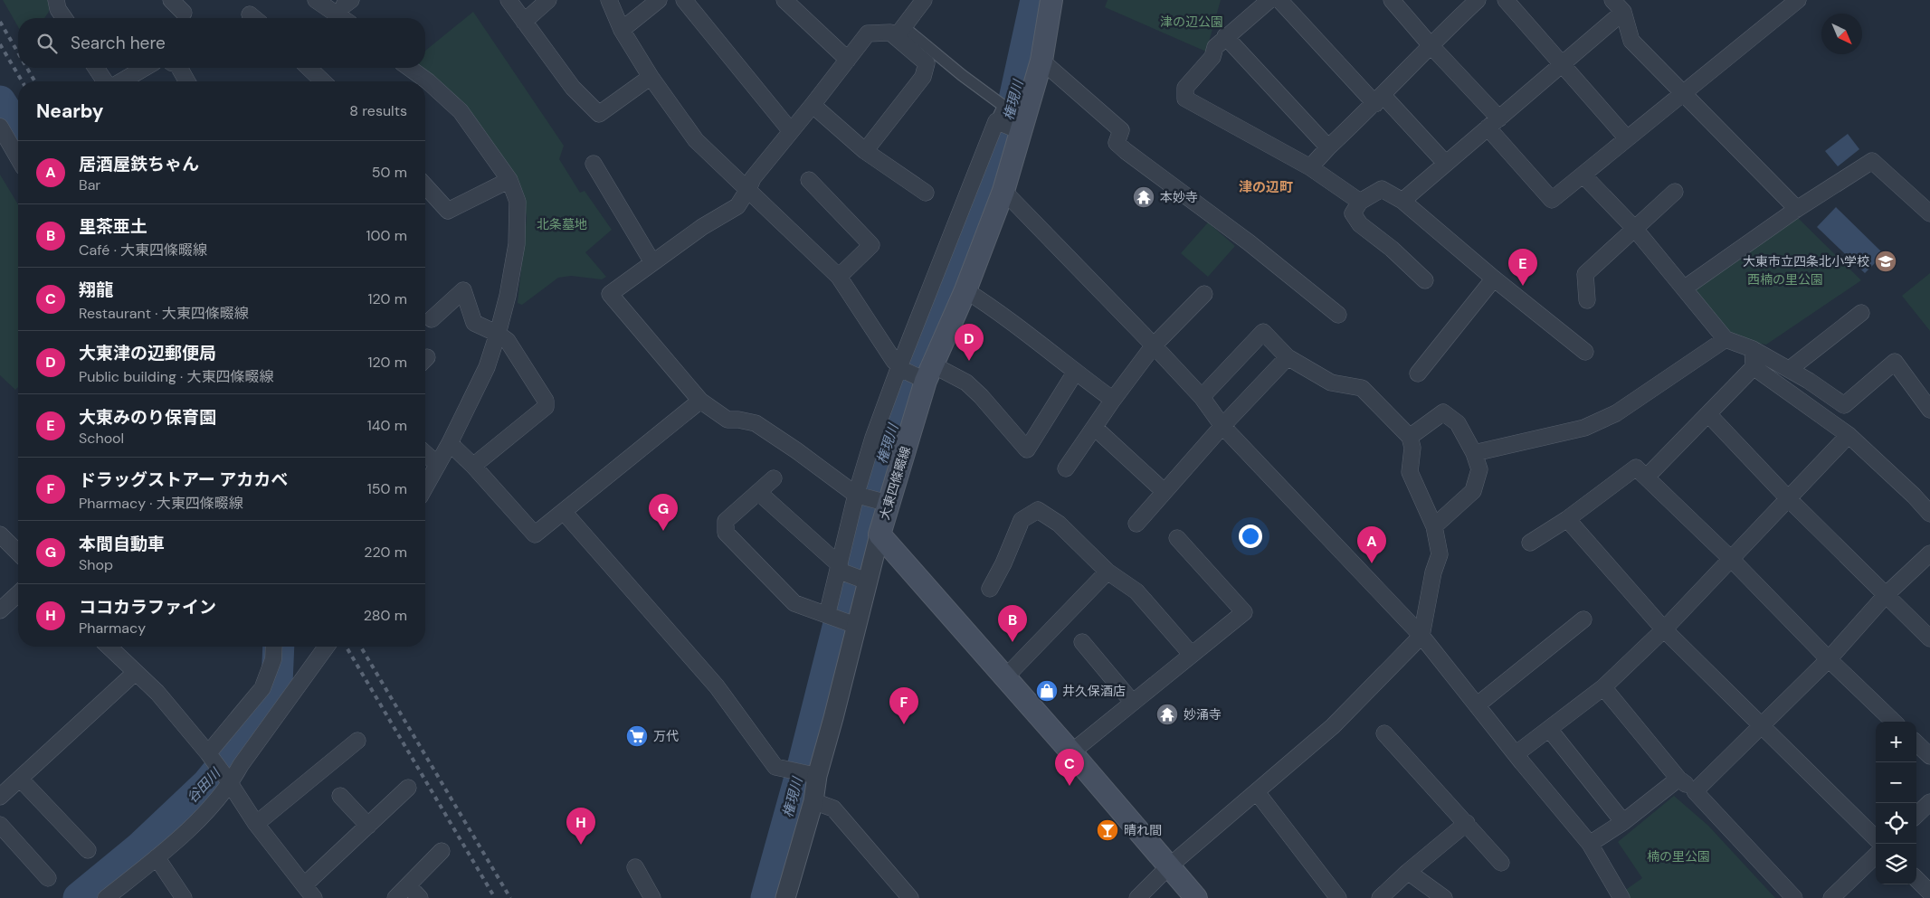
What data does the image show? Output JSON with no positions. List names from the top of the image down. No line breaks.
{"streets":{"main road":["大東四條畷線"]},"districts":["津の辺町"],"water":["権現川","谷田川"],"parks":["津の辺公園","北条墓地","西楠の里公園","楠の里公園"],"places":{"temple":["本妙寺","妙涌寺"],"school or university":["大東市立四条北小学校"],"shop":["井久保酒店"],"supermarket":["万代"],"bar":["晴れ間"]},"north":"bottom right","page":{"search":"Search here","heading":["Nearby","8 results"],"list":[{"mark":"A","name":"居酒屋鉄ちゃん","note":"Bar","value":"50 m"},{"mark":"B","name":"里茶亜土","note":"Café · 大東四條畷線","value":"100 m"},{"mark":"C","name":"翔龍","note":"Restaurant · 大東四條畷線","value":"120 m"},{"mark":"D","name":"大東津の辺郵便局","note":"Public building · 大東四條畷線","value":"120 m"},{"mark":"E","name":"大東みのり保育園","note":"School","value":"140 m"},{"mark":"F","name":"ドラッグストアー アカカベ","note":"Pharmacy · 大東四條畷線","value":"150 m"},{"mark":"G","name":"本間自動車","note":"Shop","value":"220 m"},{"mark":"H","name":"ココカラファイン","note":"Pharmacy","value":"280 m"}],"pins":["E","D","G","A","B","F","C","H"],"map_buttons":["+","−"]}}
